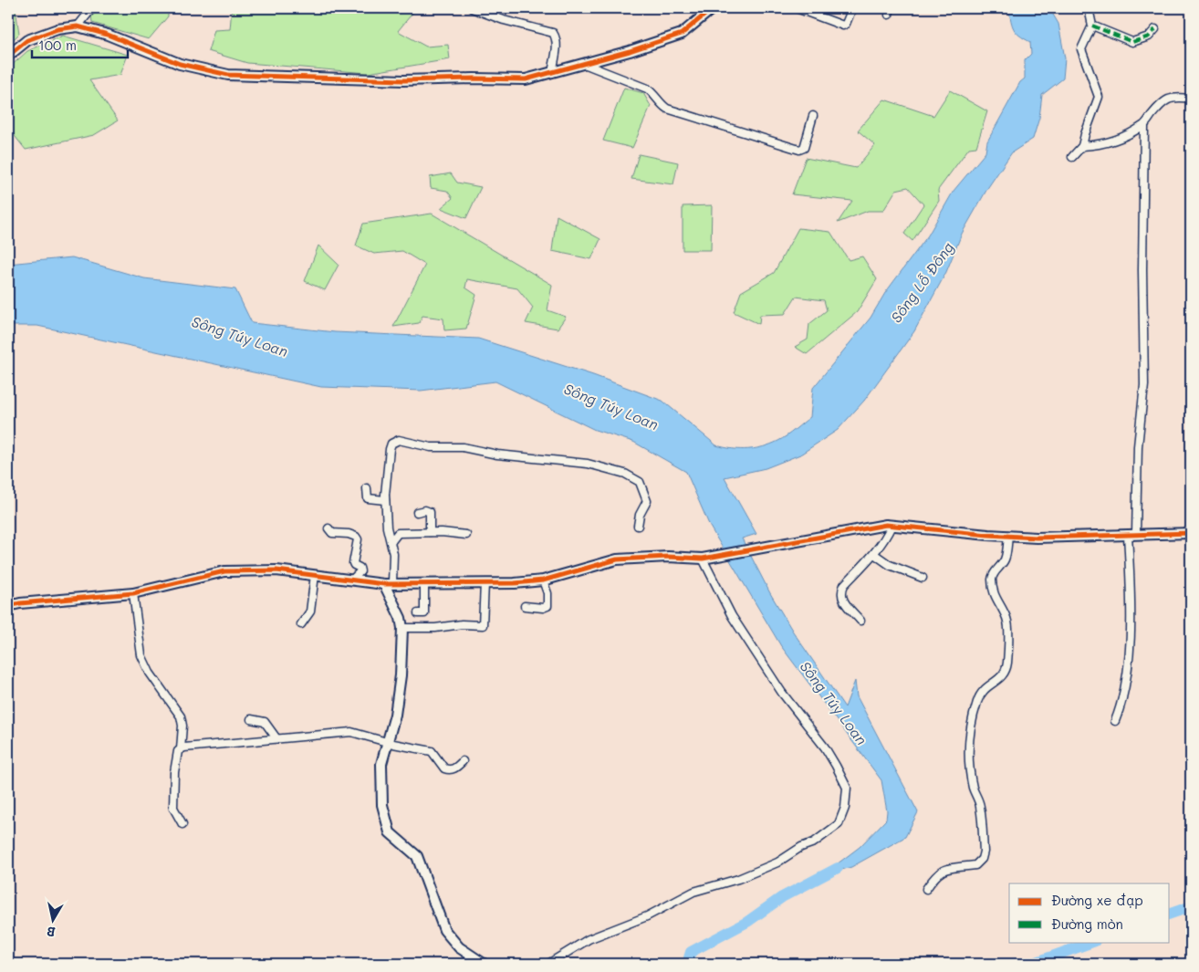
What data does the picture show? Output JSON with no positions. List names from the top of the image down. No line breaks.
{"water":["Sông Lỗ Đông","Sông Túy Loan"],"legend":["Đường xe đạp","Đường mòn"],"scale_bar":"100 m","north":"bottom"}
